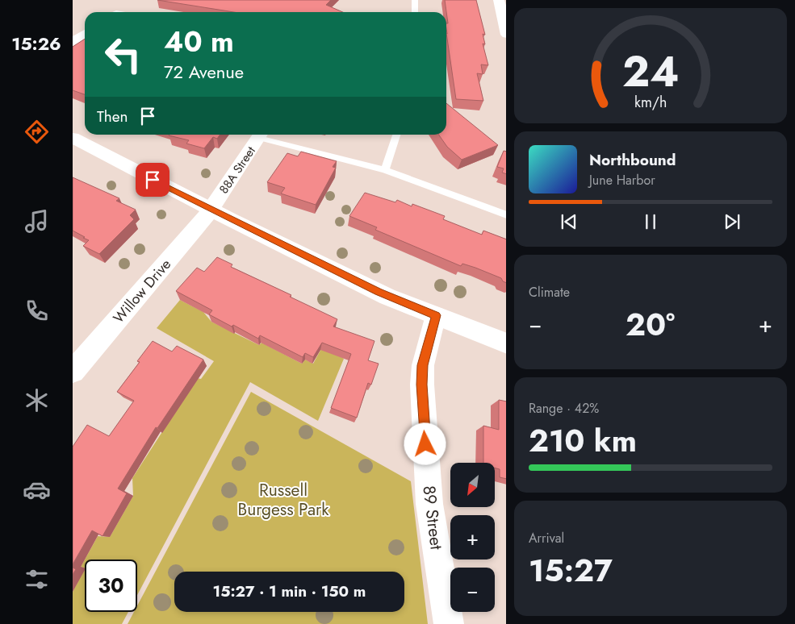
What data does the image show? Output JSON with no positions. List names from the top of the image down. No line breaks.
{"streets":{"street":["88A Street","Willow Drive","89 Street"]},"crossings":[["88A Street","Willow Drive"]],"parks":["Russell Burgess Park"],"north":"bottom left","page":{"tabs":"15:26","turn":["40 m","72 Avenue"],"then":"Then","song":["Northbound","June Harbor"],"tile":["Climate",["Range · 42%","210 km"],["Arrival","15:27"]],"heat":["−","20°","+"],"map_buttons":["+","−"],"limit":"30","trip":"15:27 · 1 min · 150 m","gauge":["24","km/h"]}}
